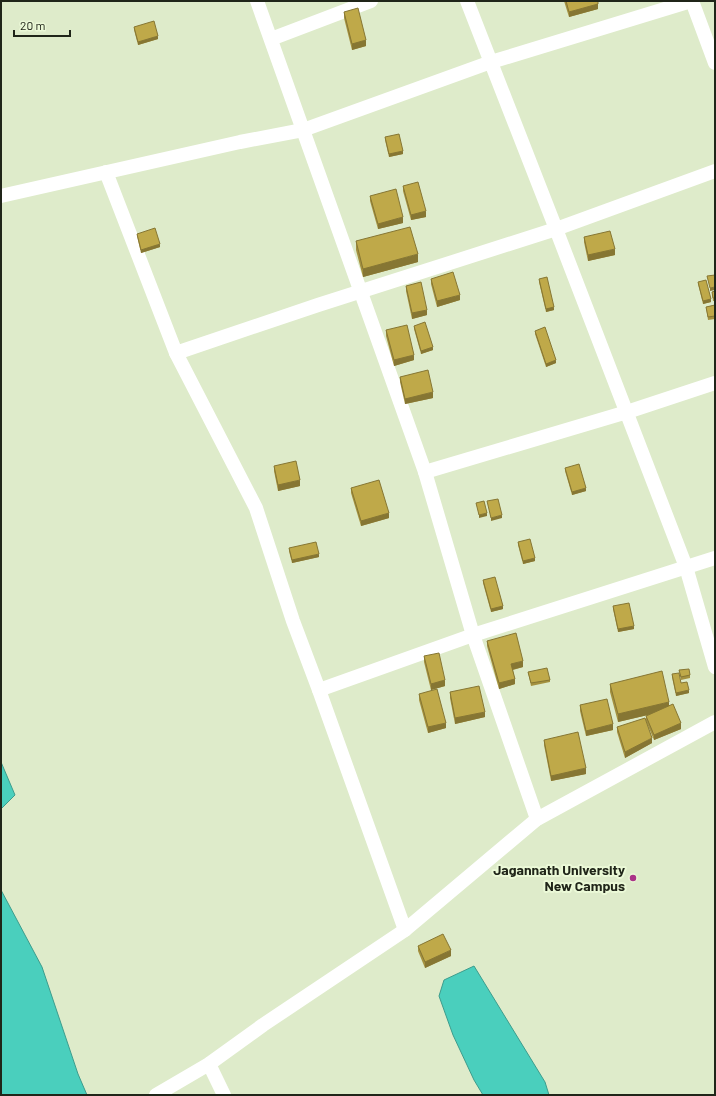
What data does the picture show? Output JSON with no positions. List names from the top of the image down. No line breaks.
{"places":["Jagannath University New Campus"],"scale_bar":"20 m"}
